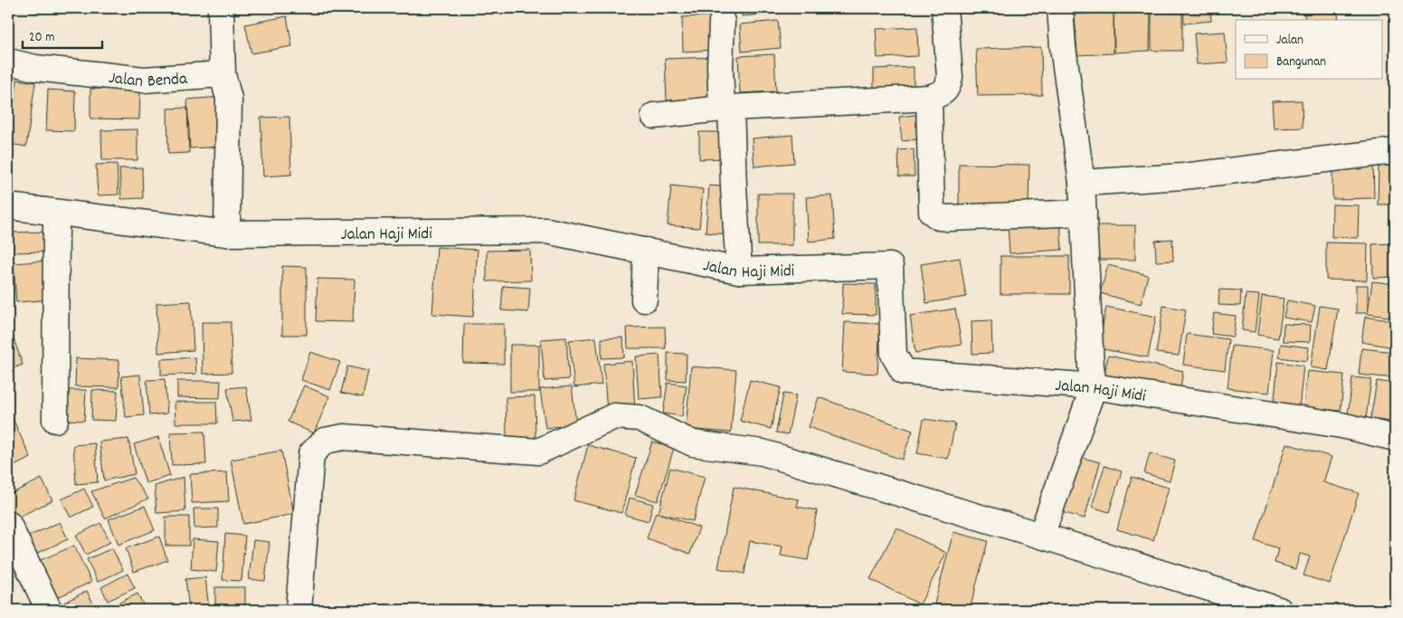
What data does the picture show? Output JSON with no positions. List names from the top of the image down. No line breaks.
{"streets":{"street":["Jalan Benda","Jalan Haji Midi"]},"legend":["Jalan","Bangunan"],"scale_bar":"20 m"}
